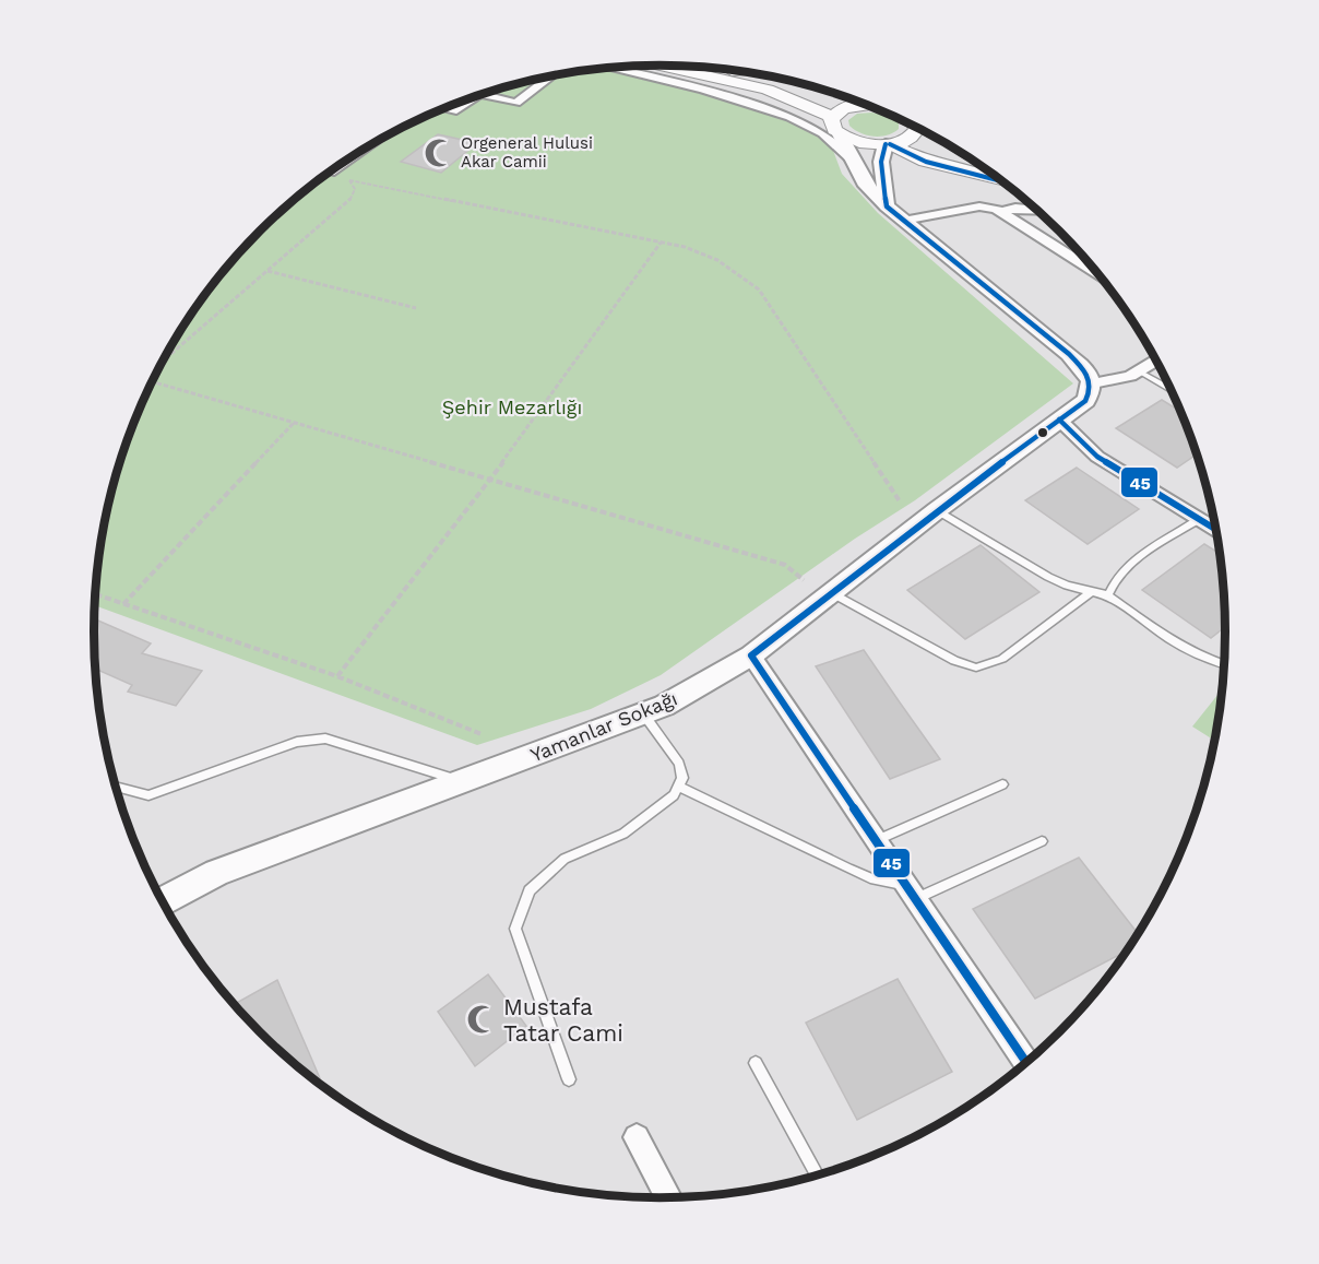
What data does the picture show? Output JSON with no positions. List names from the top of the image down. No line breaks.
{"streets":{"street":["Yamanlar Sokağı"]},"parks":["Şehir Mezarlığı"],"places":{"mosque":["Orgeneral Hulusi Akar Camii","Mustafa Tatar Cami"]},"lines":["transit line 45"]}
